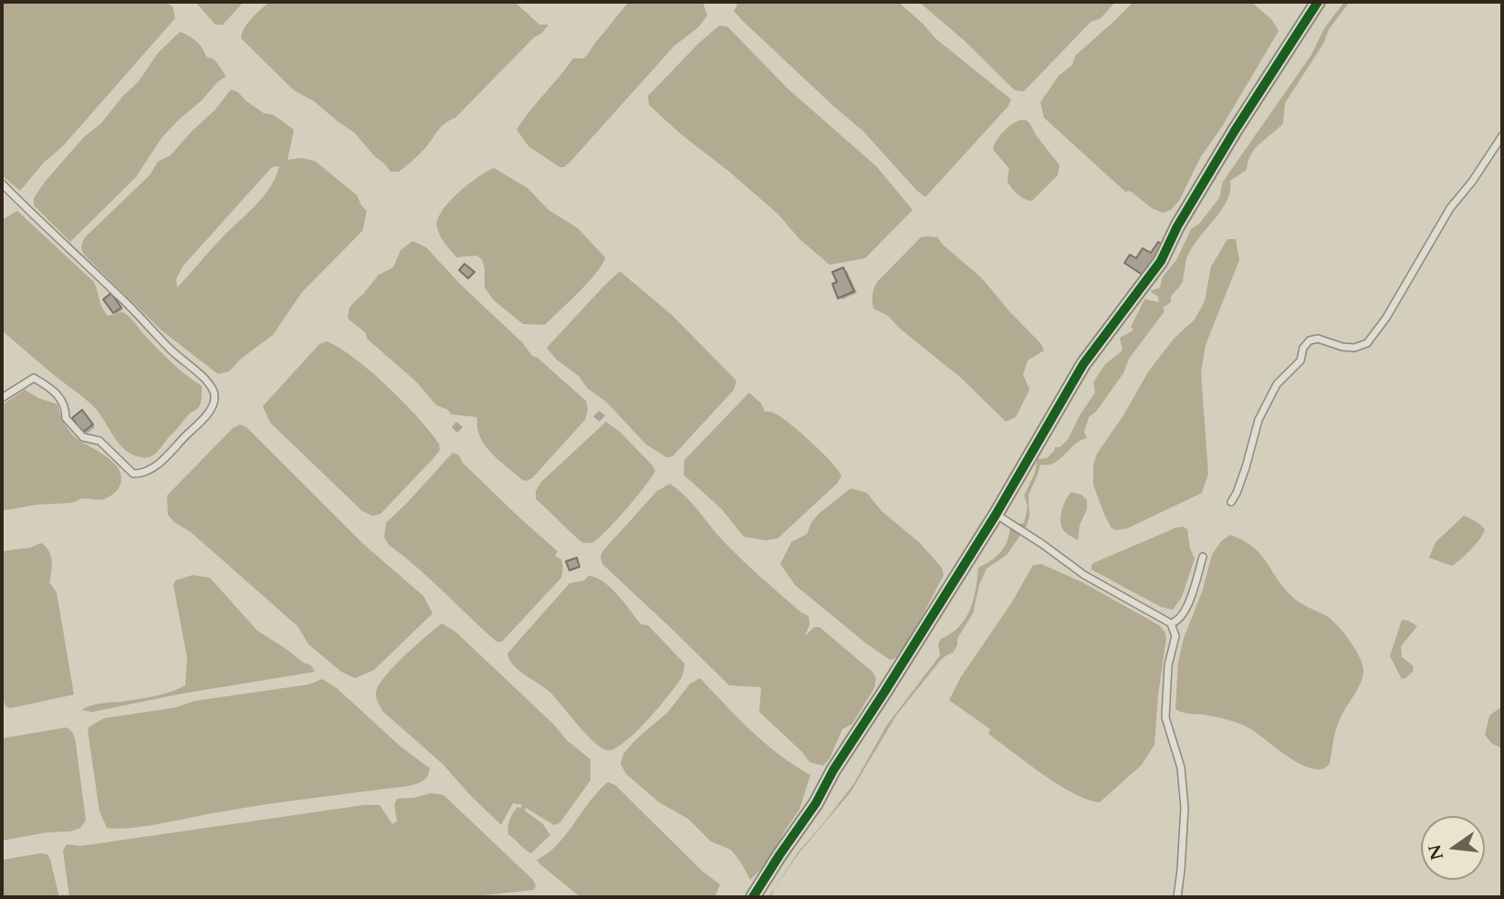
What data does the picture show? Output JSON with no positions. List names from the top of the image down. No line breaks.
{"north":"left"}
